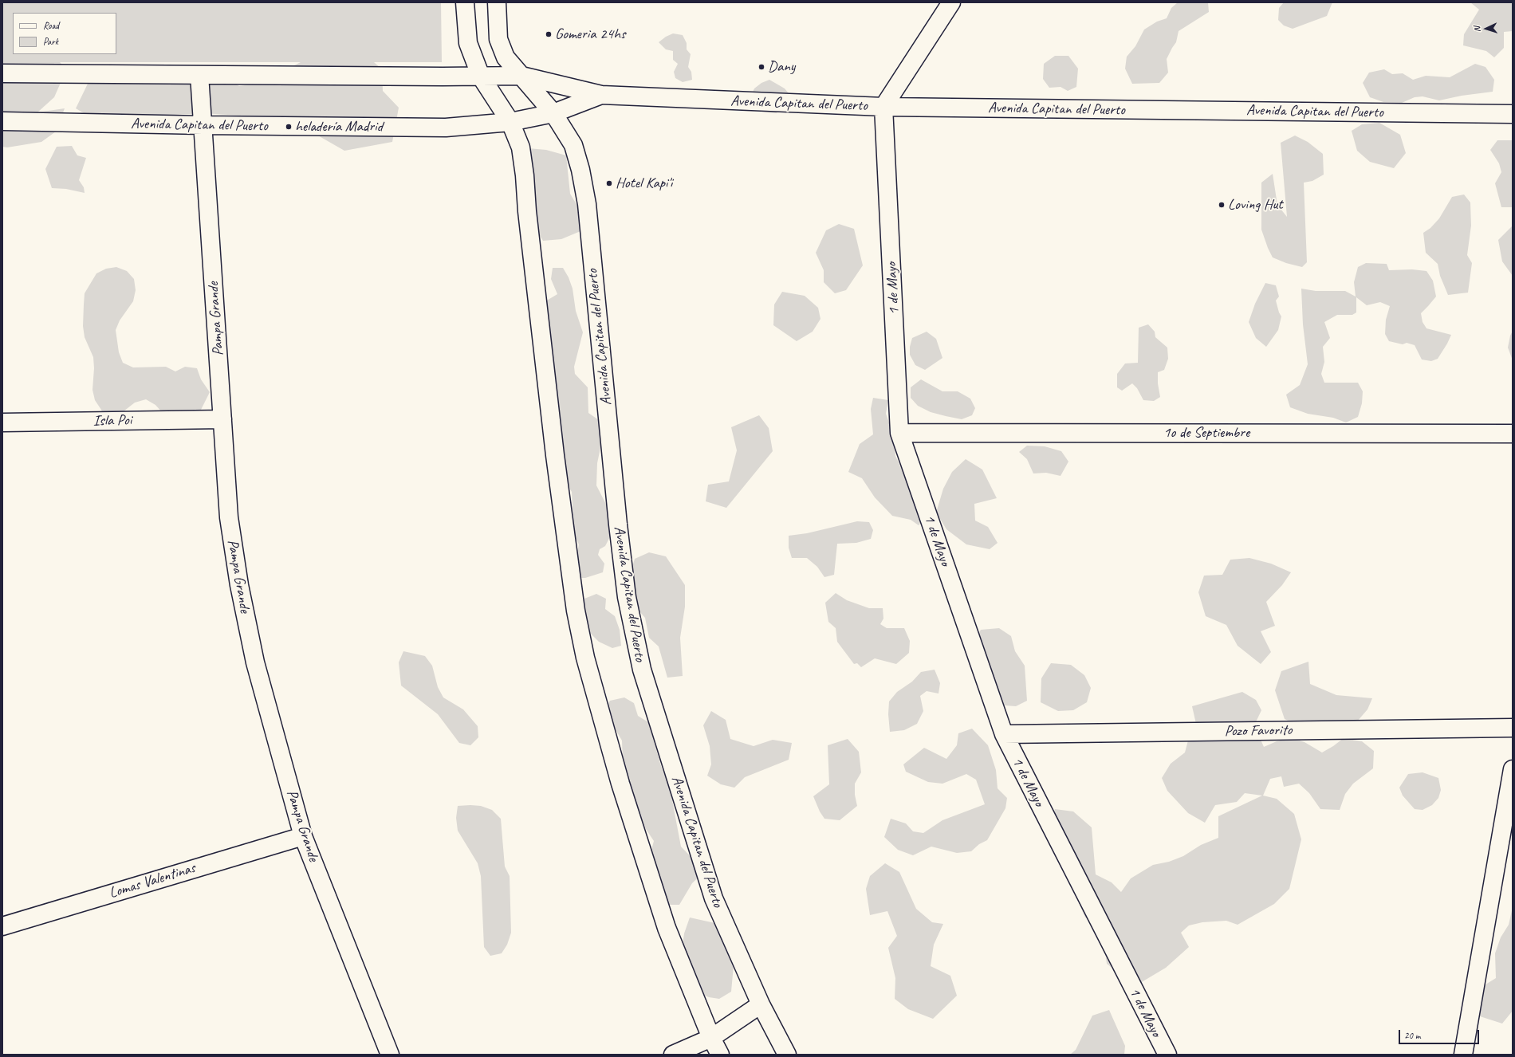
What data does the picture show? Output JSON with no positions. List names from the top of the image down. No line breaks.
{"streets":{"street":["Avenida Capitan del Puerto","1 de Mayo","Pampa Grande","Isla Poi","1o de Septiembre","Pozo Favorito","Lomas Valentinas"]},"crossings":[["Avenida Capitan del Puerto","1 de Mayo"],["Avenida Capitan del Puerto","Pampa Grande"],["1 de Mayo","1o de Septiembre"],["1 de Mayo","Pozo Favorito"],["Pampa Grande","Isla Poi"],["Pampa Grande","Lomas Valentinas"]],"places":["Gomeria 24hs","Dany","heladería Madrid","Hotel Kapi'i","Loving Hut"],"legend":["Road","Park"],"scale_bar":"20 m","north":"left"}
